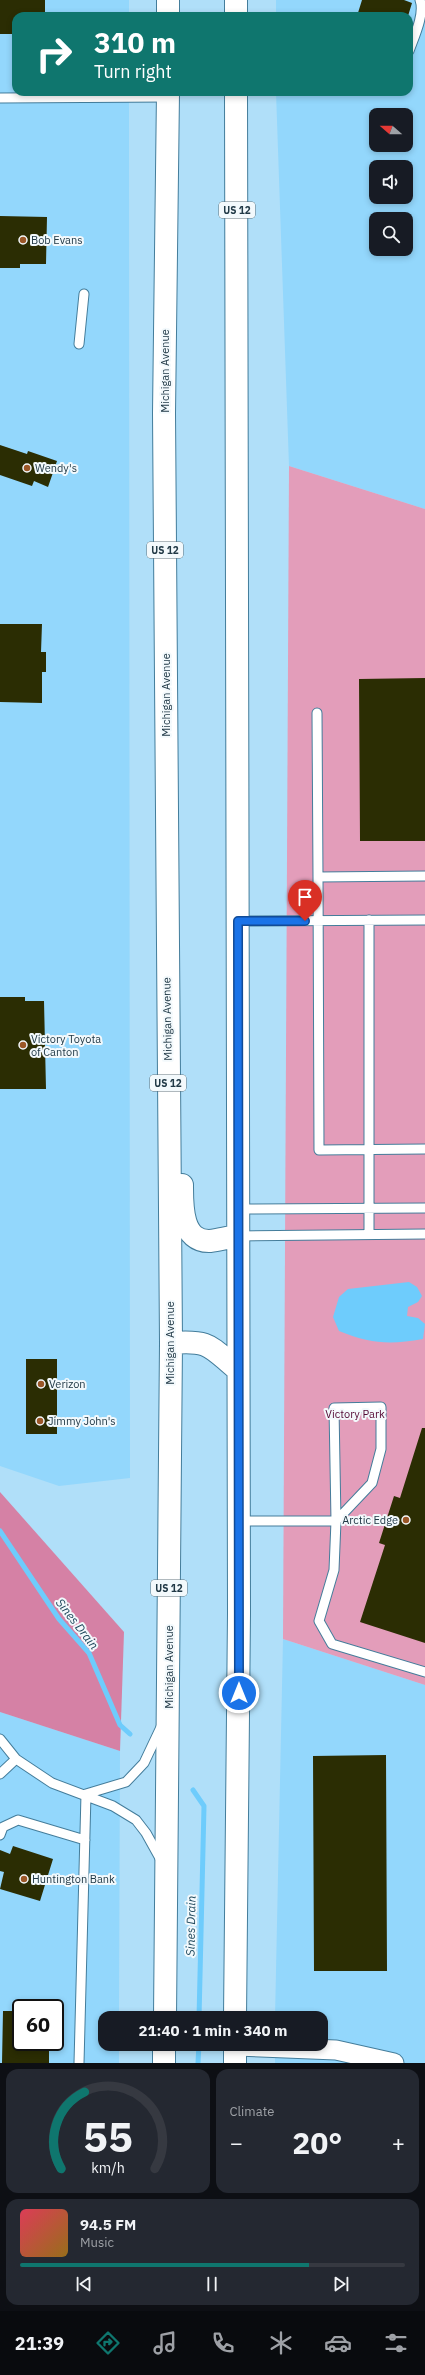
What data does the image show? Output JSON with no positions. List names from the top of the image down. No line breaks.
{"streets":{"main road":["US 12","Michigan Avenue"]},"water":["Sines Drain"],"parks":["Victory Park"],"places":["Bob Evans","Wendy's","Victory Toyota of Canton","Verizon","Jimmy John's","Arctic Edge","Huntington Bank"],"north":"left","page":{"turn":["310 m","Turn right"],"limit":"60","trip":"21:40 · 1 min · 340 m","tile":"Climate","heat":["−","20°","+"],"song":["94.5 FM","Music"],"tabs":"21:39","gauge":["55","km/h"]}}
